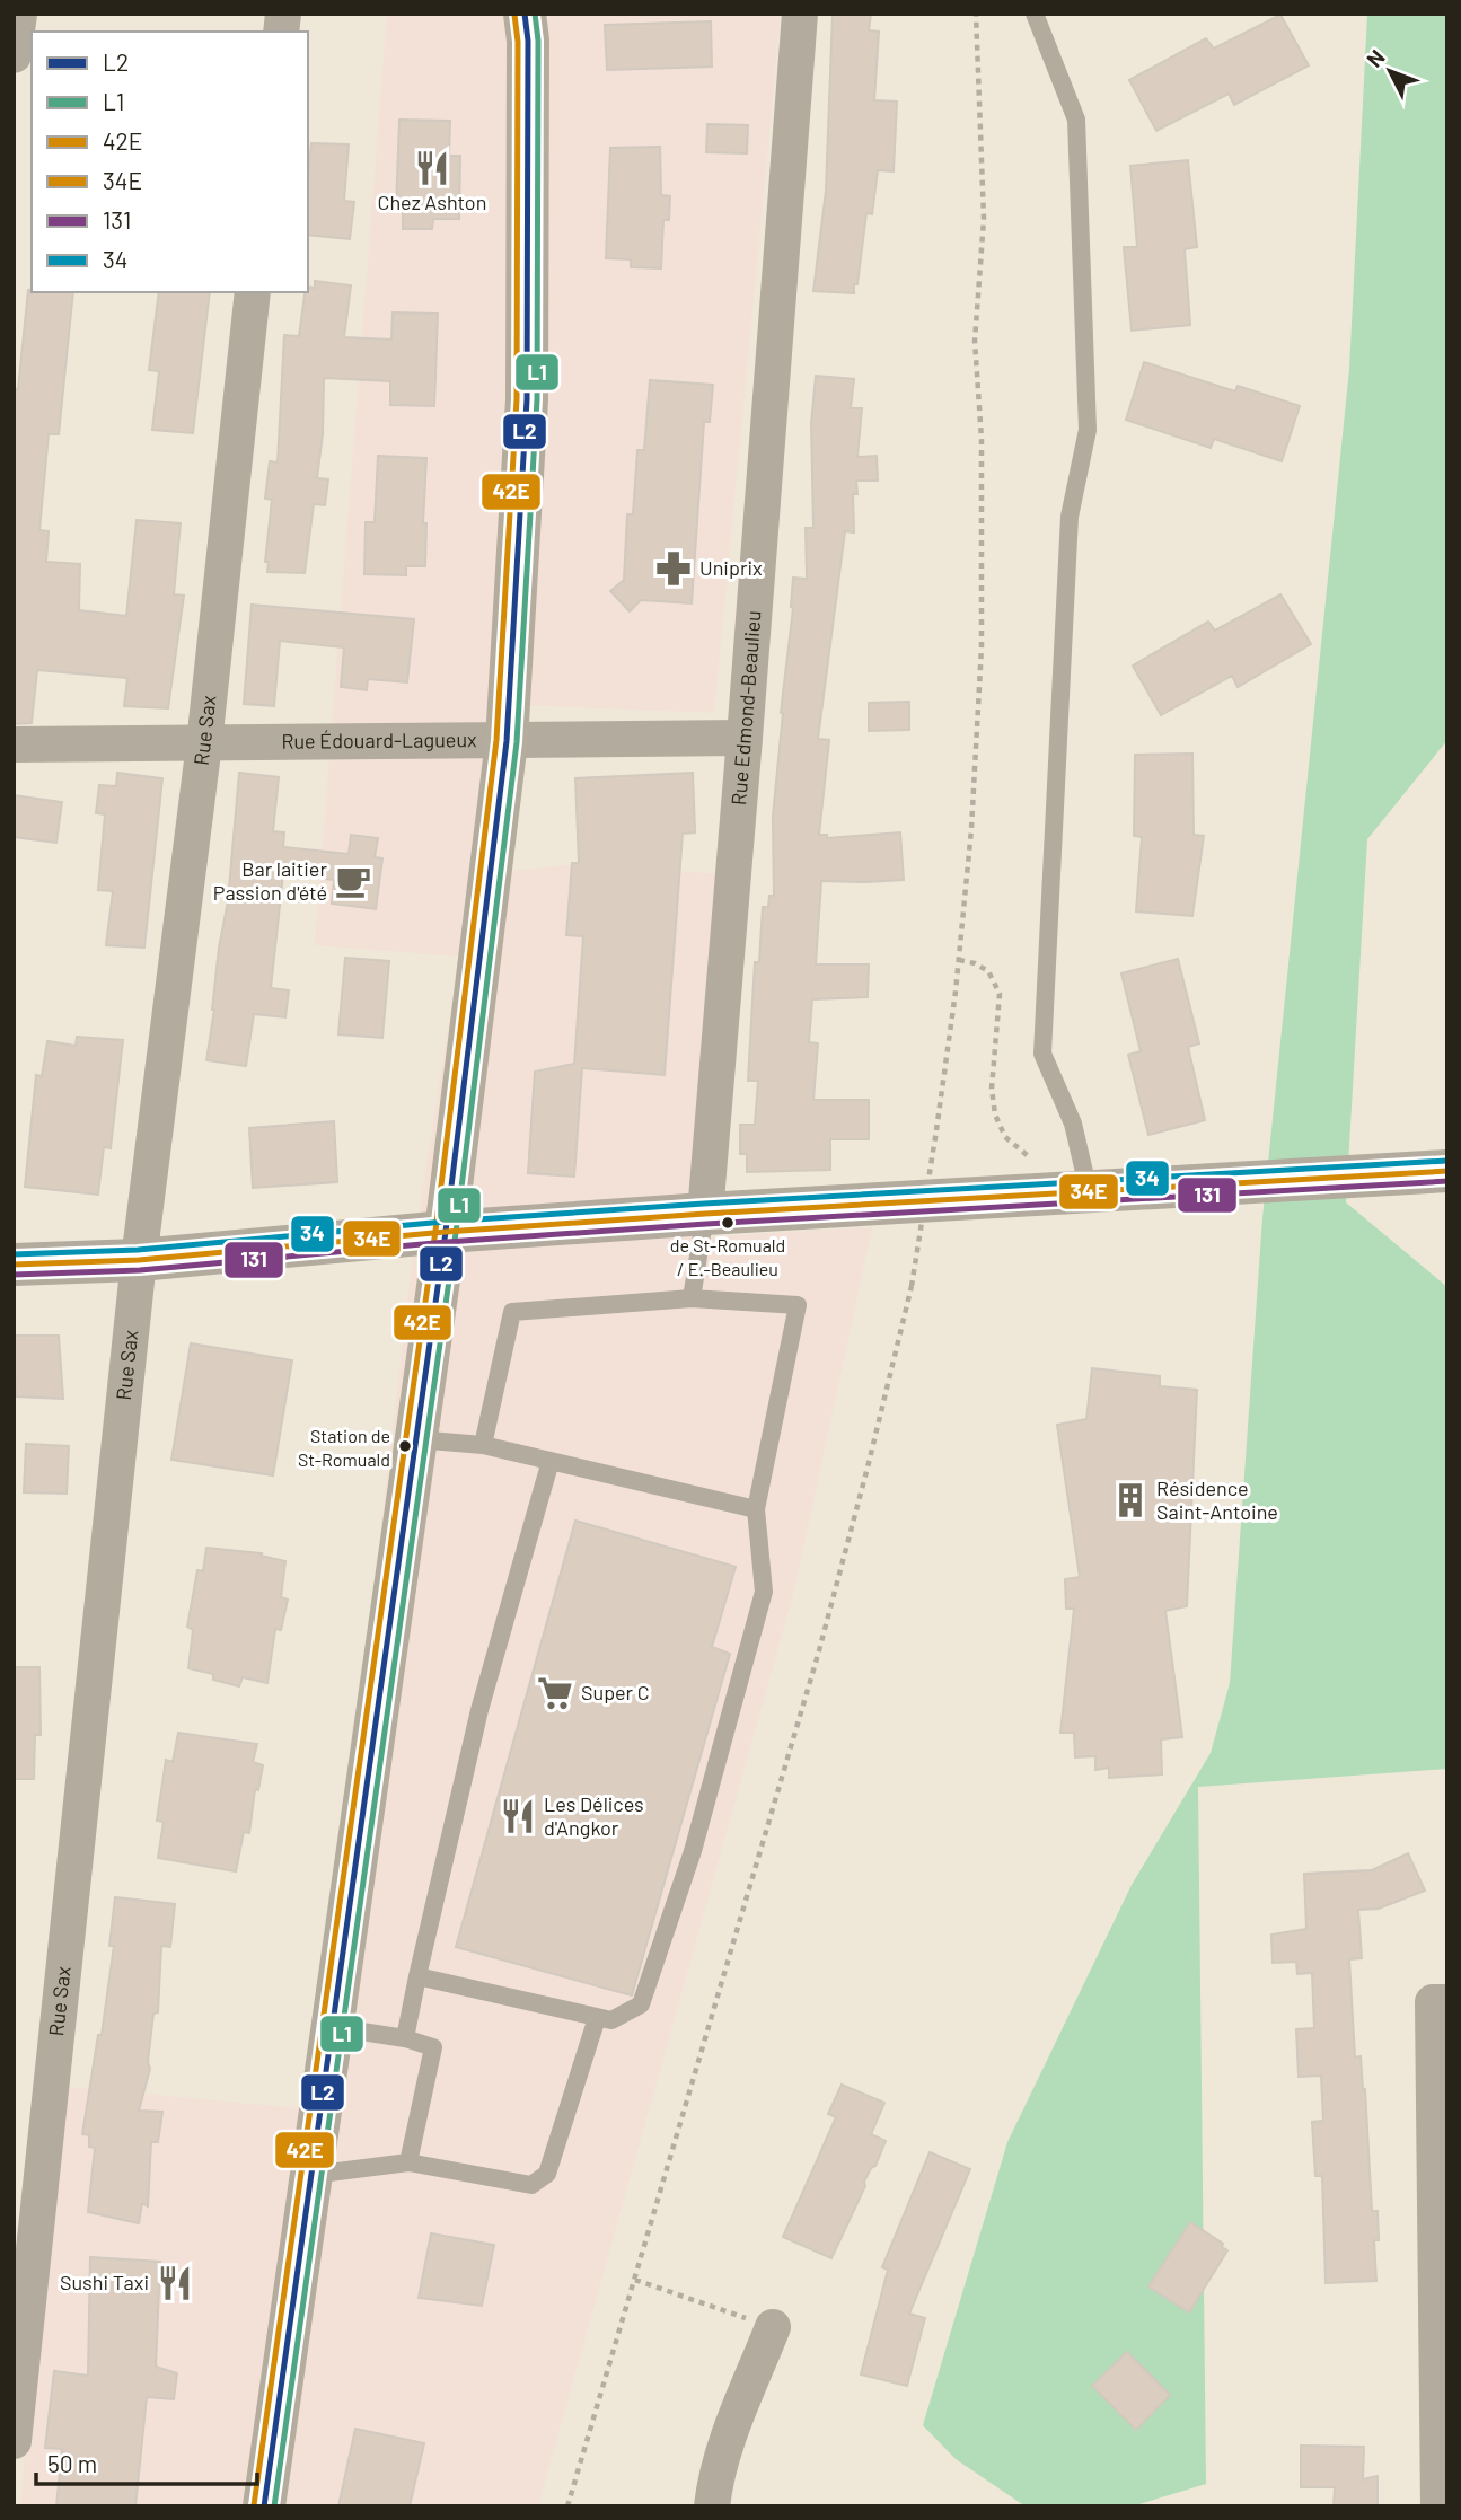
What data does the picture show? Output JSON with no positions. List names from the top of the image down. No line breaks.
{"streets":{"street":["Rue Edmond-Beaulieu","Rue Sax","Rue Édouard-Lagueux"]},"crossings":[["Rue Edmond-Beaulieu","Rue Édouard-Lagueux"],["Rue Sax","Rue Édouard-Lagueux"]],"places":{"restaurant":["Chez Ashton","Les Délices d'Angkor","Sushi Taxi"],"pharmacy":["Uniprix"],"cafe":["Bar laitier Passion d'été"],"other":["de St-Romuald / E.-Beaulieu","Station de St-Romuald"],"building":["Résidence Saint-Antoine"],"supermarket":["Super C"]},"lines":["transit line L2","transit line L1","transit line 42E","transit line 34","transit line 34E","transit line 131"],"legend":["L2","L1","42E","34E","131","34"],"scale_bar":"50 m","north":"top left"}
